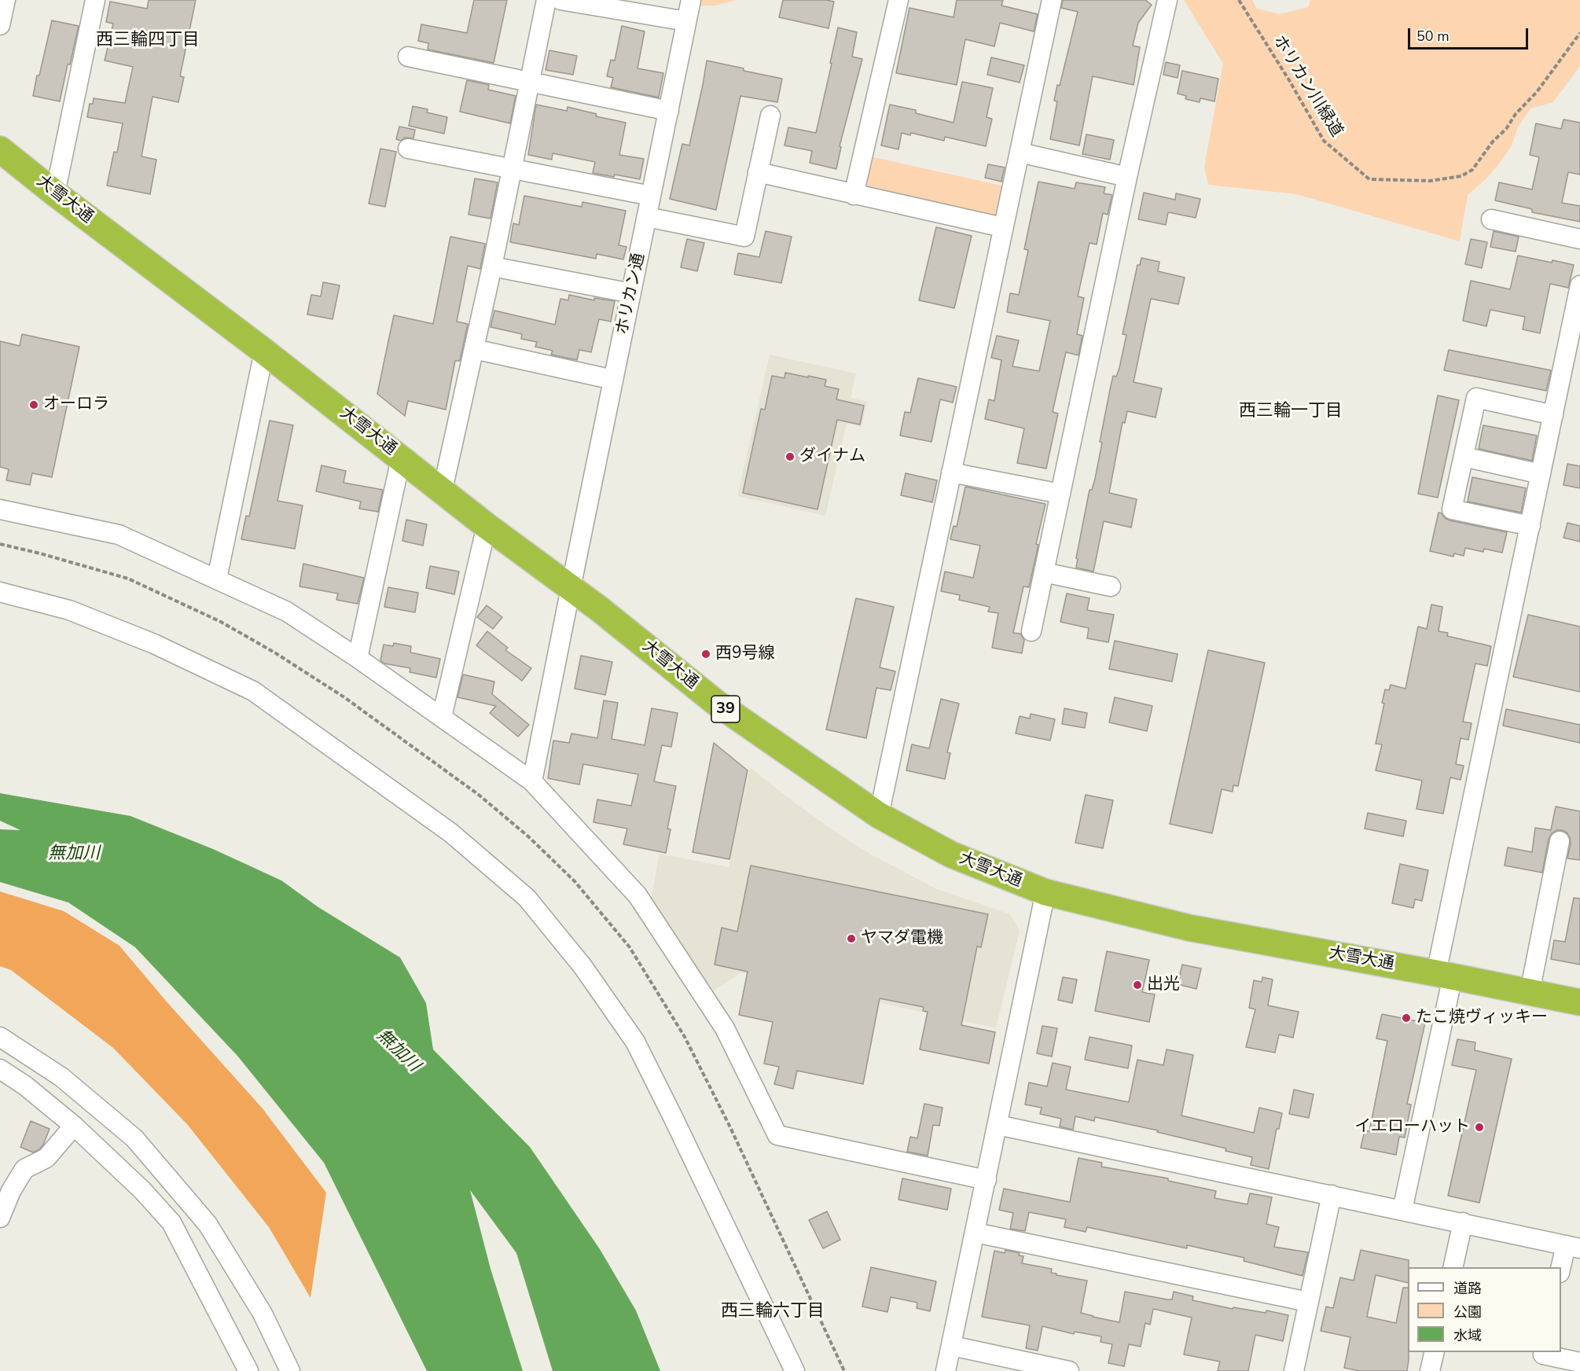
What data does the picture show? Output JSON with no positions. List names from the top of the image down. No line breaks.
{"streets":{"highway":["大雪大通","39"],"street":["ホリカン通"],"path":["ホリカン川緑道"]},"crossings":[["大雪大通","ホリカン通"]],"districts":["西三輪四丁目","西三輪一丁目","西三輪六丁目"],"water":["無加川"],"places":["オーロラ","ダイナム","西9号線","ヤマダ電機","出光","たこ焼ヴィッキー","イエローハット"],"legend":["道路","公園","水域"],"scale_bar":"50 m"}
